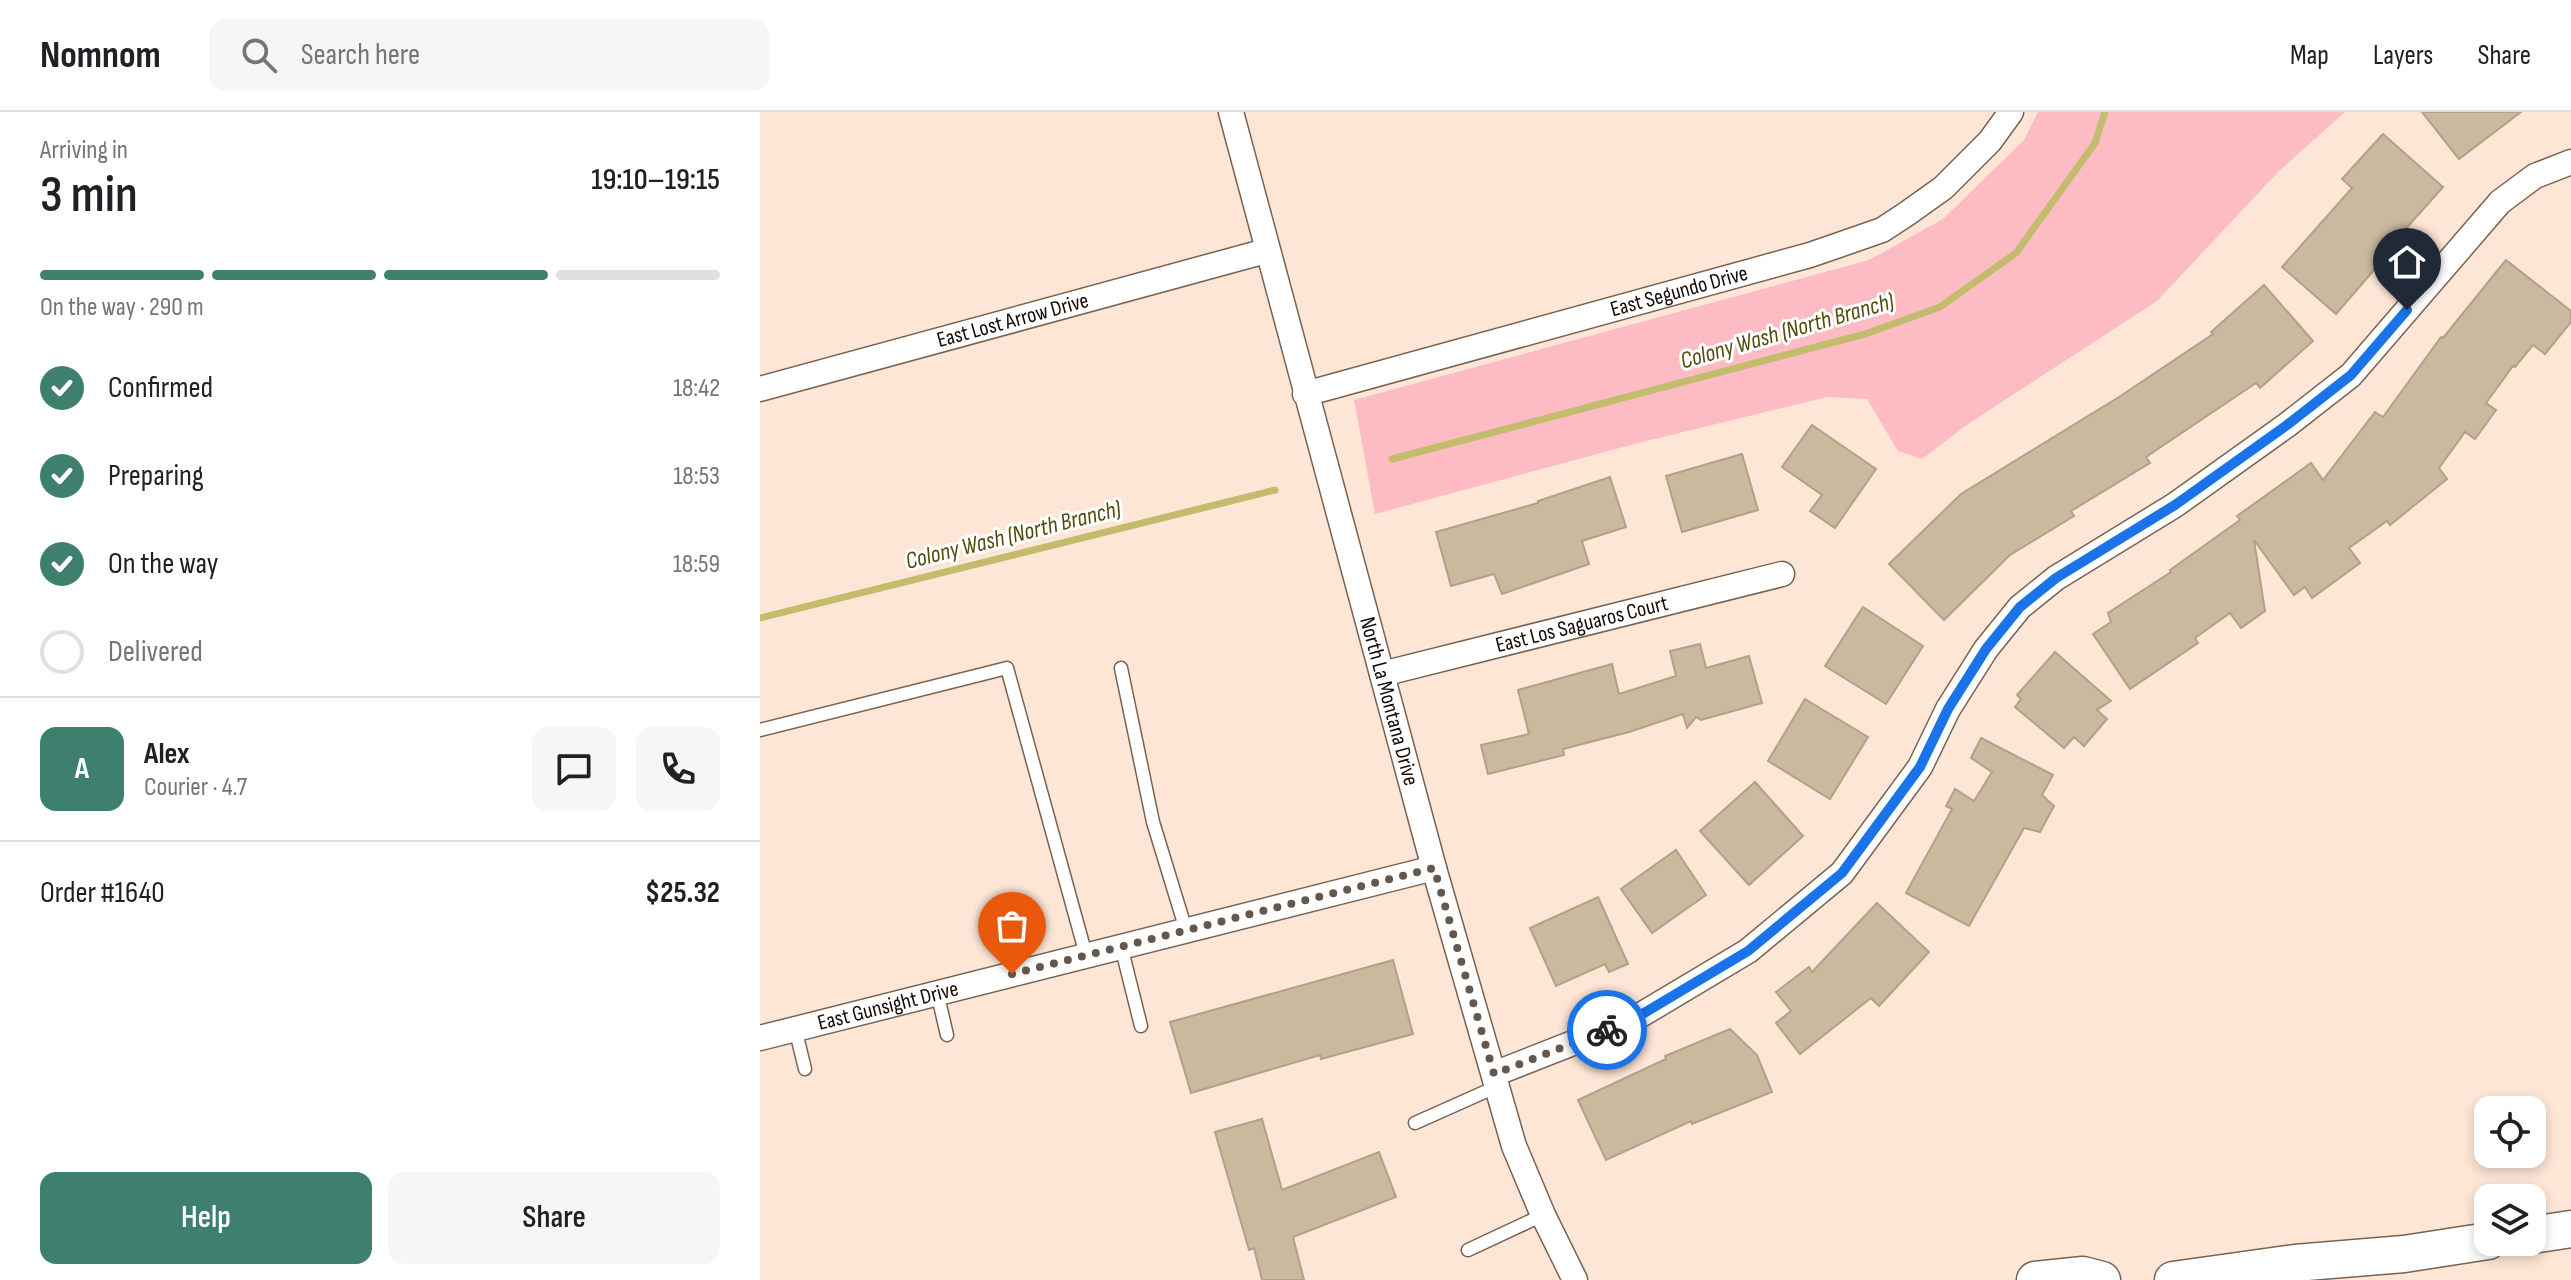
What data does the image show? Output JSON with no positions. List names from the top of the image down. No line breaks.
{"streets":{"street":["East Segundo Drive","East Lost Arrow Drive","East Los Saguaros Court","North La Montana Drive","East Gunsight Drive"]},"crossings":[["East Segundo Drive","North La Montana Drive"],["East Lost Arrow Drive","North La Montana Drive"],["East Los Saguaros Court","North La Montana Drive"],["North La Montana Drive","East Gunsight Drive"]],"water":["Colony Wash (North Branch)"],"page":{"header":"Nomnom","search":"Search here","nav":["Map","Layers","Share"],"heading":["3 min","Arriving in","19:10–19:15"],"panel":["Alex","Courier · 4.7","Order #1640","$25.32"],"bar":"On the way · 290 m","list":[["Confirmed","18:42"],["Preparing","18:53"],["On the way","18:59"],"Delivered"],"round":"A","buttons":["Help","Share"]}}
